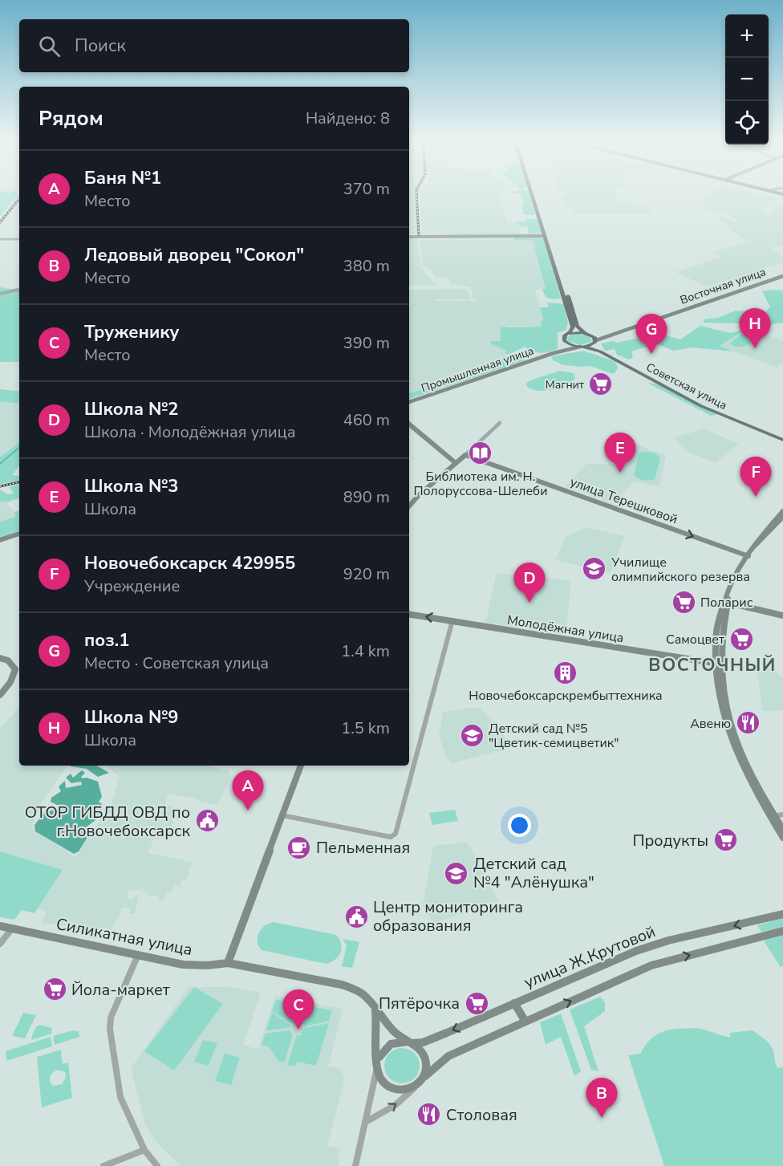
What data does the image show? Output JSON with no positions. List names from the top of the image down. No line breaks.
{"streets":{"main road":["Советская улица"],"street":["Восточная улица","Промышленная улица","улица Терешковой","Молодёжная улица","Силикатная улица","улица Ж.Крутовой"]},"crossings":[["Восточная улица","Советская улица"],["Промышленная улица","Советская улица"],["Силикатная улица","улица Ж.Крутовой"]],"one_way":["улица Терешковой"],"districts":["ВОСТОЧНЫЙ"],"places":{"supermarket":["Магнит","Поларис","Самоцвет","Продукты","Йола-маркет","Пятёрочка"],"library":["Библиотека им. Н. Полоруссова-Шелеби"],"school or university":["Училище олимпийского резерва","Детский сад №5 \"Цветик-семицветик\"","Детский сад №4 \"Алёнушка\""],"building":["Новочебоксарскрембыттехника"],"restaurant":["Авеню","Столовая"],"public building":["ОТОР ГИБДД ОВД по г.Новочебоксарск","Центр мониторинга образования"],"cafe":["Пельменная"]},"page":{"map_buttons":["+","−"],"search":"Поиск","heading":["Рядом","Найдено: 8"],"list":[{"mark":"A","name":"Баня №1","note":"Место","value":"370 m"},{"mark":"B","name":"Ледовый дворец \"Сокол\"","note":"Место","value":"380 m"},{"mark":"C","name":"Труженику","note":"Место","value":"390 m"},{"mark":"D","name":"Школа №2","note":"Школа · Молодёжная улица","value":"460 m"},{"mark":"E","name":"Школа №3","note":"Школа","value":"890 m"},{"mark":"F","name":"Новочебоксарск 429955","note":"Учреждение","value":"920 m"},{"mark":"G","name":"поз.1","note":"Место · Советская улица","value":"1.4 km"},{"mark":"H","name":"Школа №9","note":"Школа","value":"1.5 km"}],"pins":["H","G","E","F","D","A","C","B"]}}
